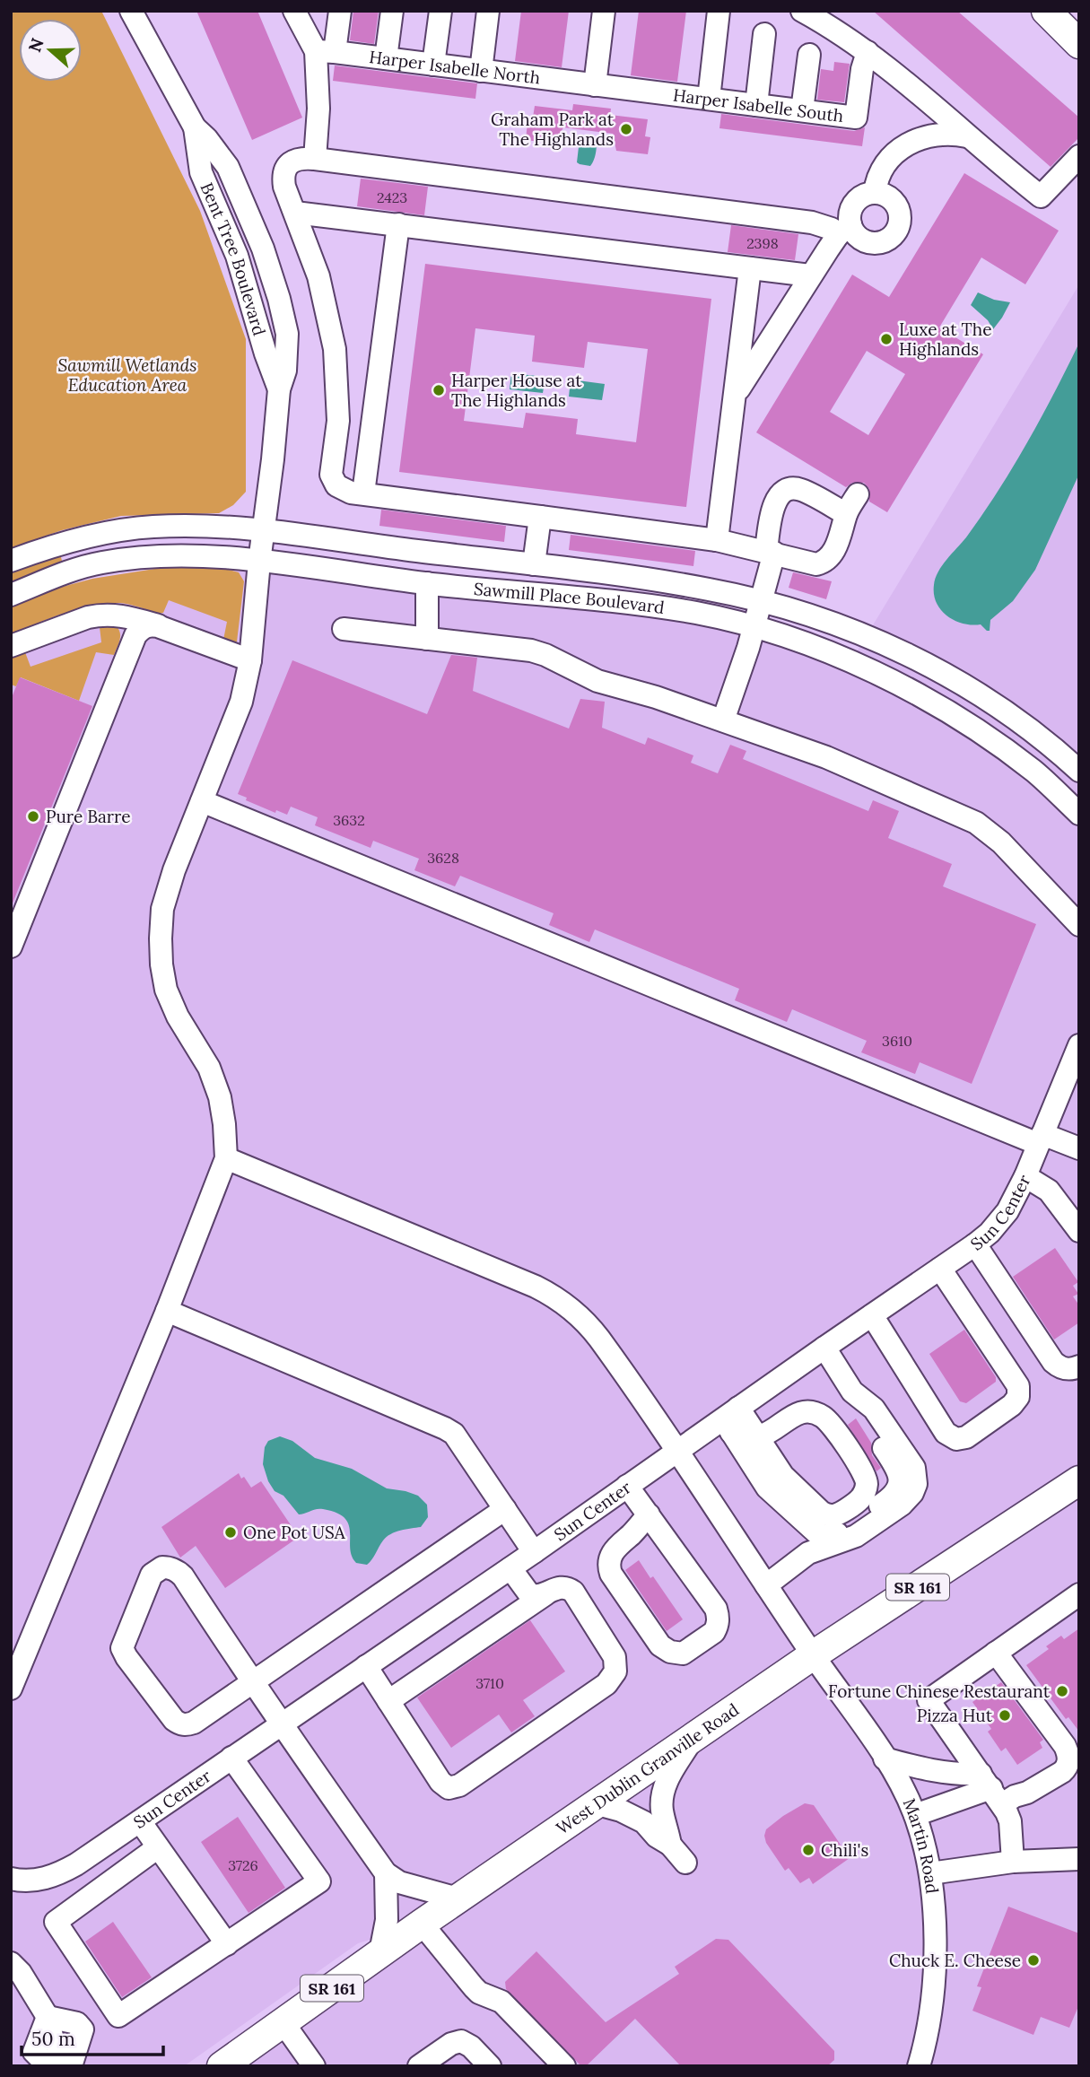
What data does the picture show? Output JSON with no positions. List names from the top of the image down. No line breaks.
{"streets":{"main road":["SR 161","West Dublin Granville Road"],"street":["Harper Isabelle North","Harper Isabelle South","Bent Tree Boulevard","Sawmill Place Boulevard","Sun Center","Martin Road"]},"crossings":[["Harper Isabelle North","Harper Isabelle South"],["Bent Tree Boulevard","Sawmill Place Boulevard"],["Bent Tree Boulevard","Martin Road"],["Sun Center","Martin Road"],["West Dublin Granville Road","Martin Road"]],"parks":["Sawmill Wetlands Education Area"],"places":["Graham Park at The Highlands","Luxe at The Highlands","Harper House at The Highlands","Pure Barre","One Pot USA","Fortune Chinese Restaurant","Pizza Hut","Chili's","Chuck E. Cheese"],"house_numbers":["2423","2398","3632","3628","3610","3710","3726"],"scale_bar":"50 m","north":"left"}
